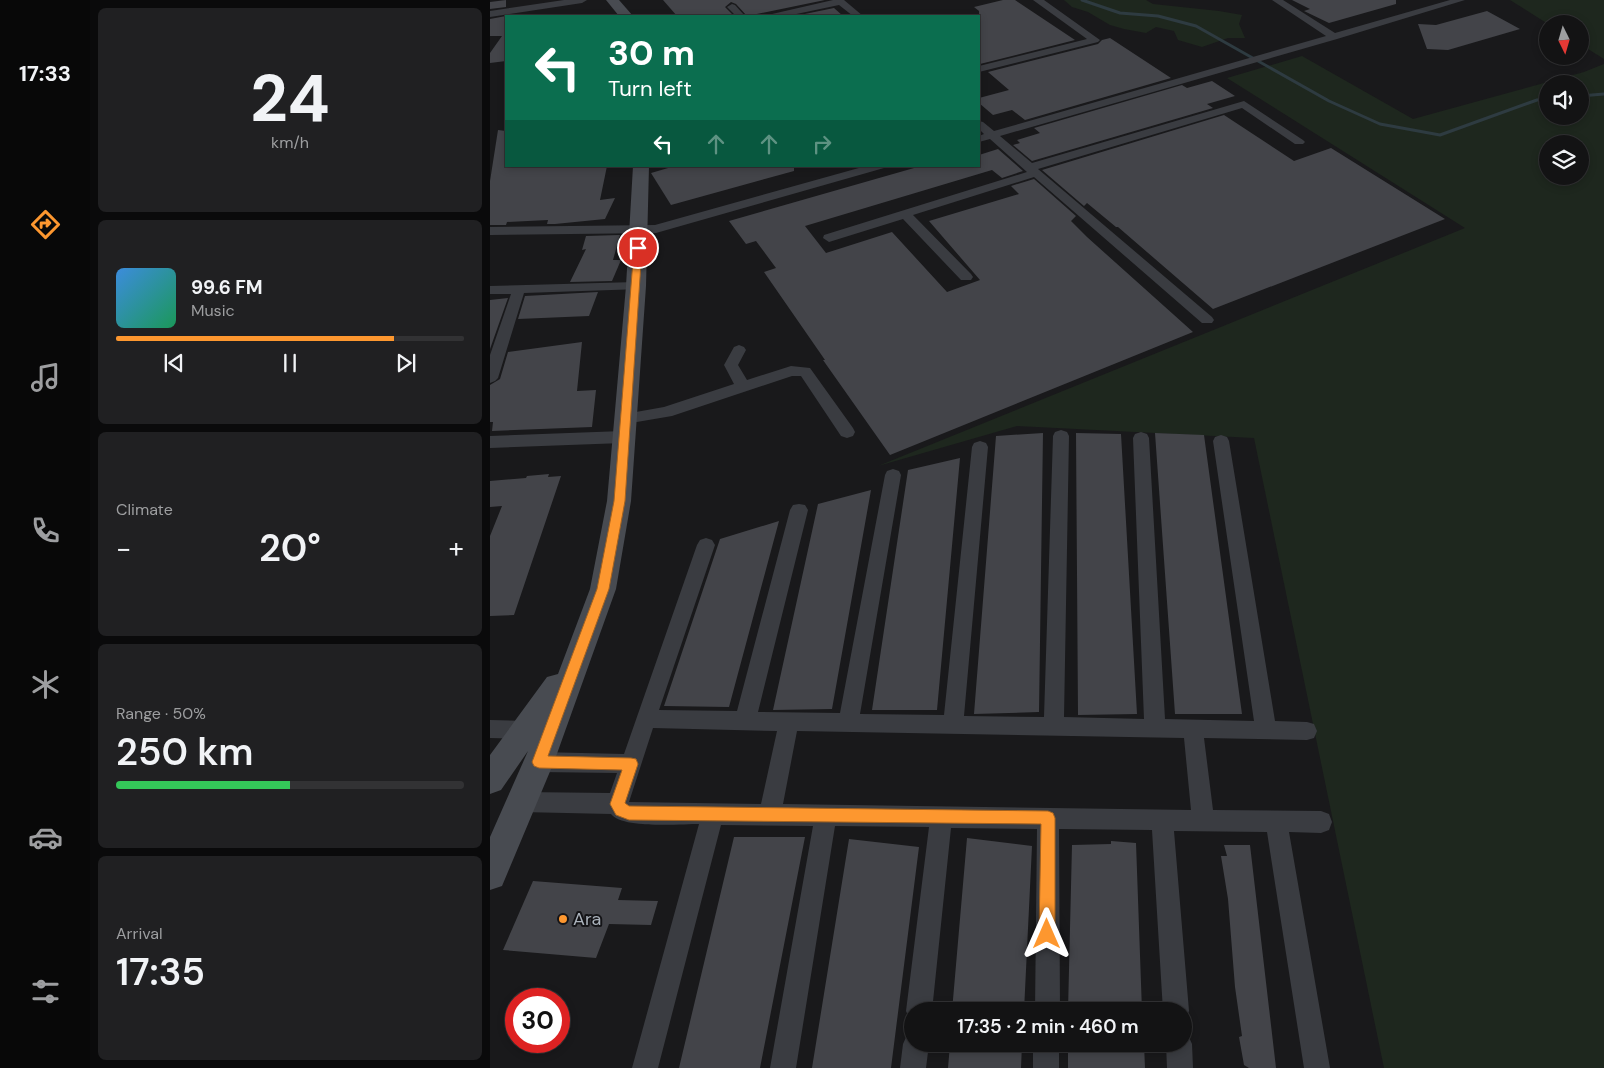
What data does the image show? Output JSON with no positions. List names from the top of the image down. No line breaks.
{"places":["Ara"],"north":"bottom","page":{"tabs":"17:33","tile":[["24","km/h"],"Climate",["Range · 50%","250 km"],["Arrival","17:35"]],"turn":["30 m","Turn left"],"song":["99.6 FM","Music"],"heat":["−","20°","+"],"limit":"30","trip":"17:35 · 2 min · 460 m"}}
